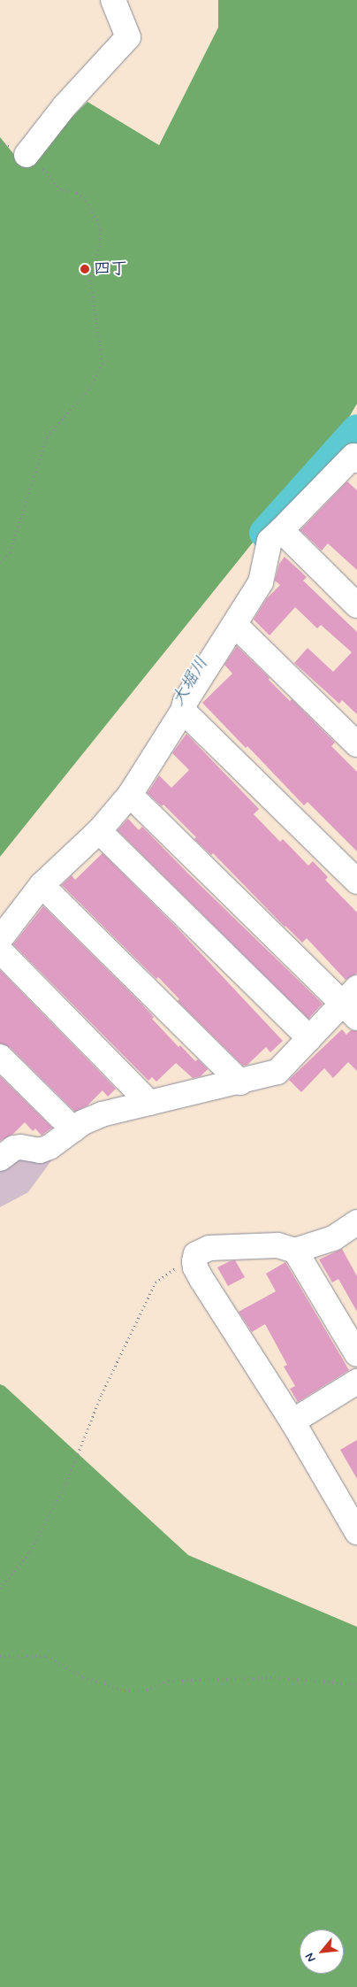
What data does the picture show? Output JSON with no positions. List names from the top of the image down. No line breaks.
{"water":["大堀川"],"places":["四丁"],"north":"bottom left"}
